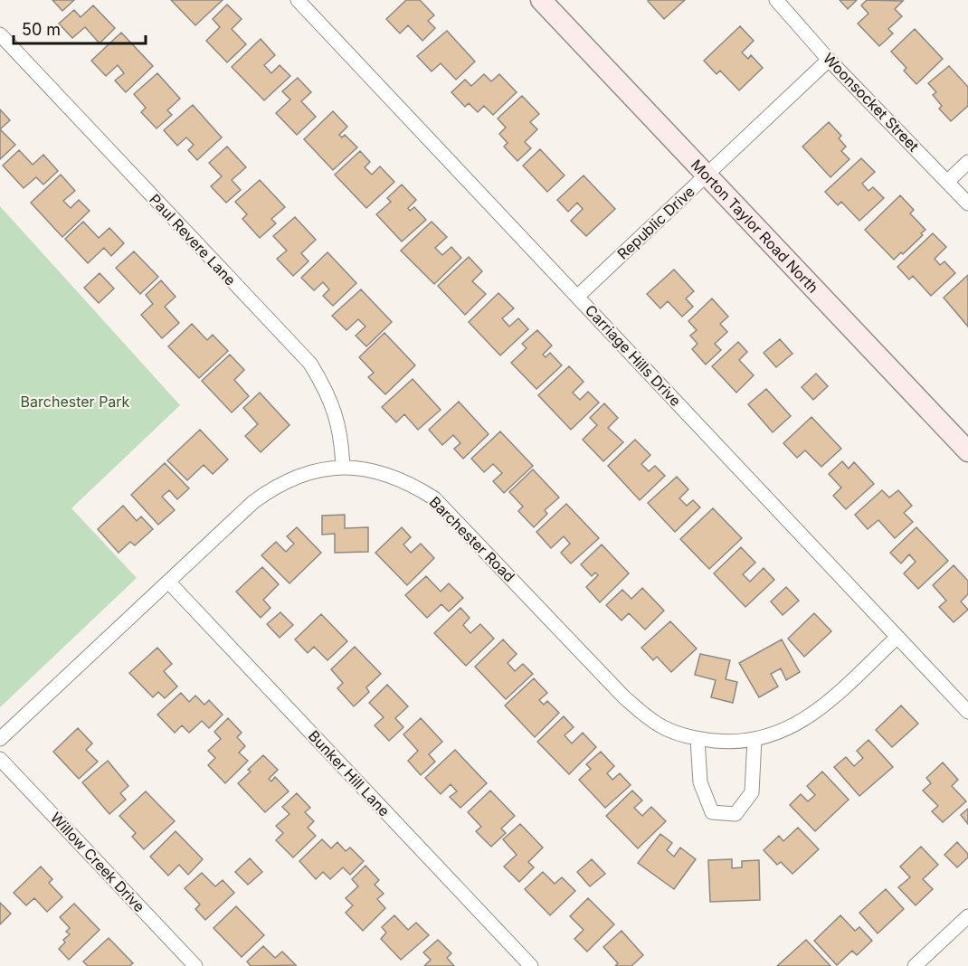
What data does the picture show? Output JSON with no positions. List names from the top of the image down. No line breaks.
{"streets":{"street":["Woonsocket Street","Republic Drive","Morton Taylor Road North","Paul Revere Lane","Carriage Hills Drive","Barchester Road","Bunker Hill Lane","Willow Creek Drive"]},"crossings":[["Woonsocket Street","Republic Drive"],["Republic Drive","Morton Taylor Road North"],["Republic Drive","Carriage Hills Drive"],["Paul Revere Lane","Barchester Road"],["Carriage Hills Drive","Barchester Road"],["Barchester Road","Bunker Hill Lane"]],"parks":["Barchester Park"],"scale_bar":"50 m"}
